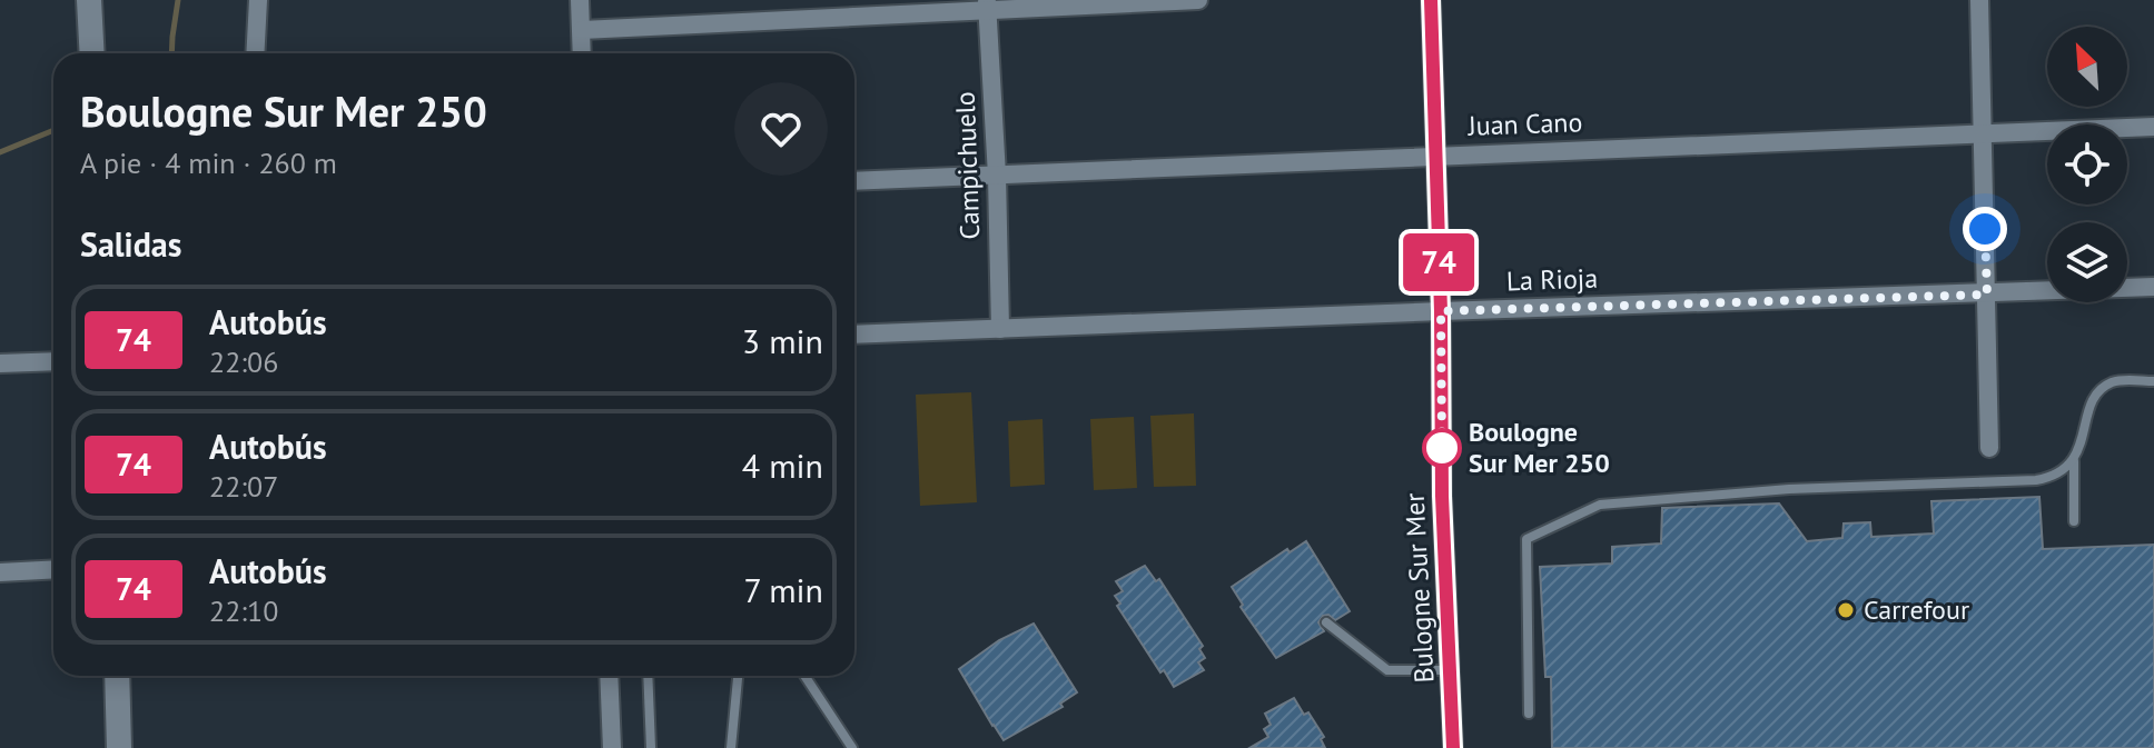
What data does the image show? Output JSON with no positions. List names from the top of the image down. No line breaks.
{"streets":{"street":["Juan Cano","Campichuelo","La Rioja","Bulogne Sur Mer"]},"crossings":[["Juan Cano","Campichuelo"],["Juan Cano","Bulogne Sur Mer"],["Campichuelo","La Rioja"],["La Rioja","Bulogne Sur Mer"]],"places":["Boulogne Sur Mer 250","Carrefour"],"lines":["bus line 74"],"north":"top left","page":{"on_map":"74","heading":[["Boulogne Sur Mer 250","A pie · 4 min · 260 m"],"Salidas"],"list":[{"mark":"74","name":"Autobús","note":"22:06","value":"3 min"},{"mark":"74","name":"Autobús","note":"22:07","value":"4 min"},{"mark":"74","name":"Autobús","note":"22:10","value":"7 min"}]}}
